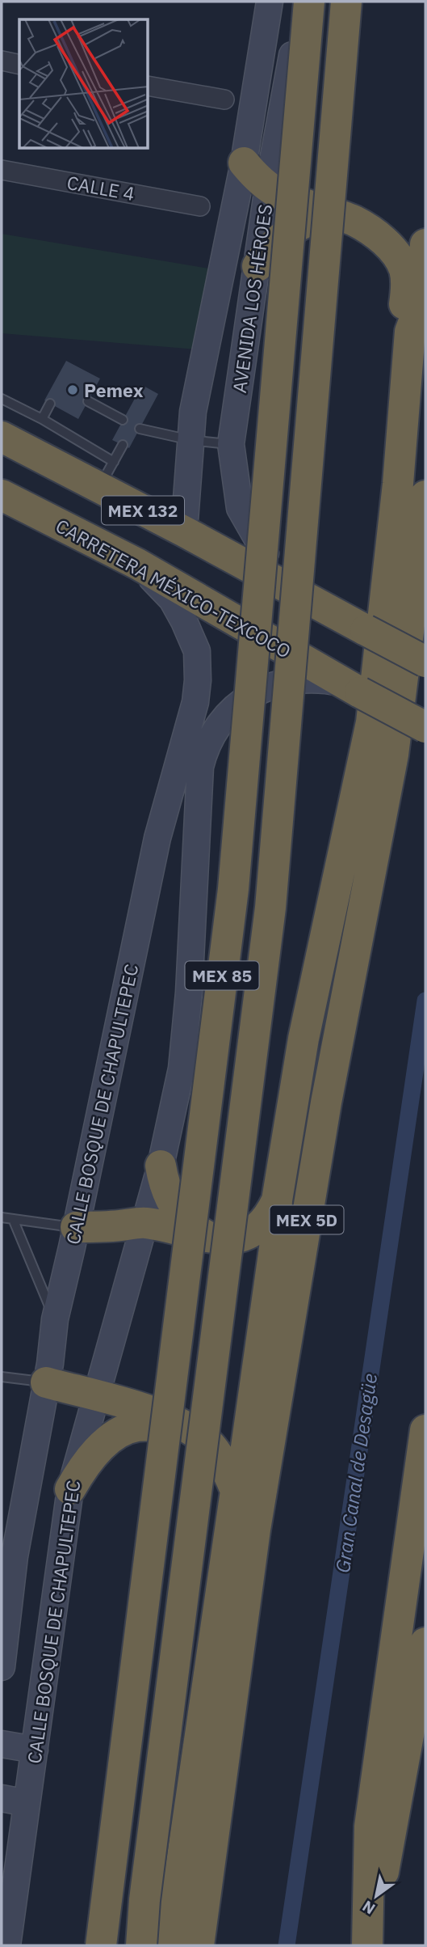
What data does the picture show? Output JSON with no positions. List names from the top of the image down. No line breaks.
{"streets":{"highway":["MEX 132","CARRETERA MÉXICO-TEXCOCO","MEX 85","MEX 5D"],"main road":["AVENIDA LOS HÉROES","CALLE BOSQUE DE CHAPULTEPEC"],"street":["CALLE 4"]},"crossings":[["AVENIDA LOS HÉROES","MEX 132"],["CARRETERA MÉXICO-TEXCOCO","CALLE BOSQUE DE CHAPULTEPEC"]],"water":["Gran Canal de Desagüe"],"places":["Pemex"],"north":"bottom left"}
